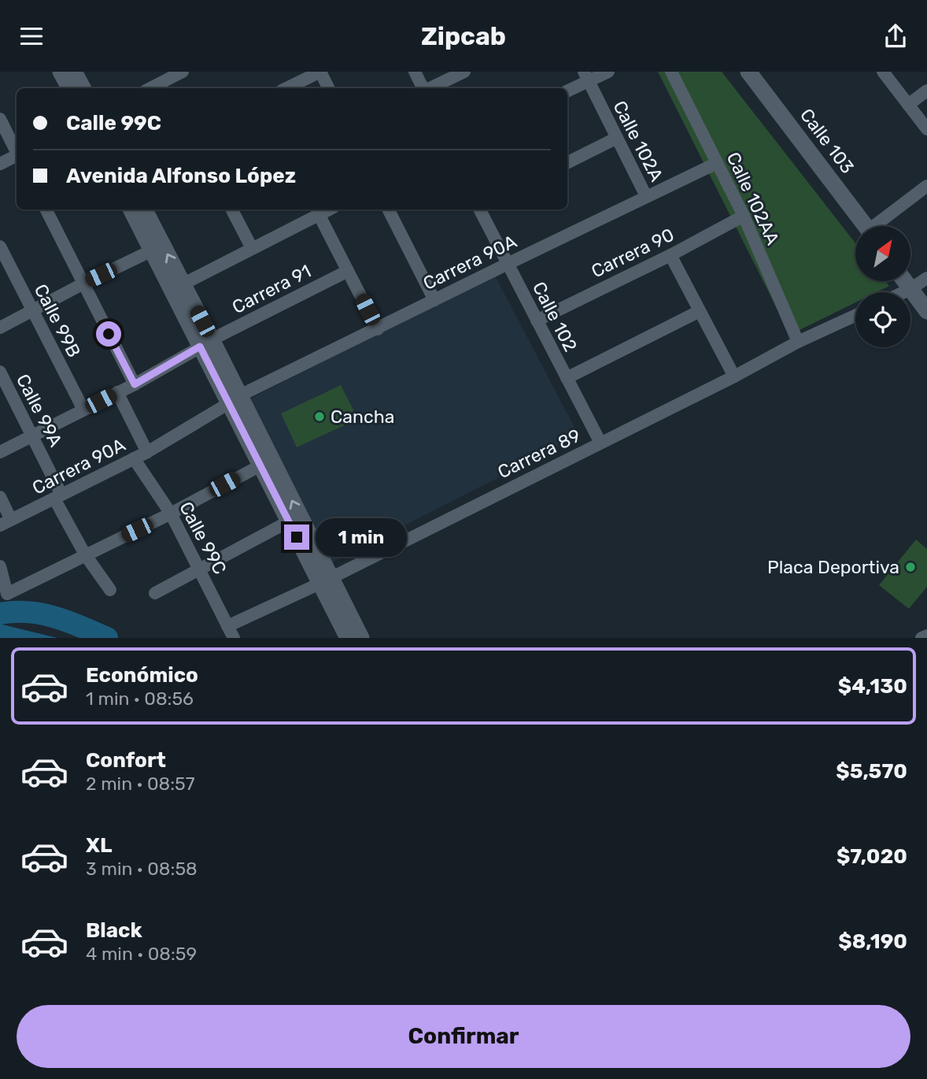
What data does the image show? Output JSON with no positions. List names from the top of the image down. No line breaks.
{"streets":{"street":["Calle 102A","Calle 103","Calle 102AA","Carrera 90","Carrera 90A","Carrera 91","Calle 102","Calle 99B","Calle 99A","Carrera 89","Calle 99C"]},"crossings":[["Calle 102A","Carrera 90A"],["Calle 102AA","Carrera 90"],["Calle 102AA","Carrera 90A"],["Calle 102AA","Carrera 89"],["Carrera 90","Calle 102"],["Carrera 90A","Calle 102"],["Carrera 90A","Calle 99A"],["Carrera 90A","Calle 99C"],["Carrera 91","Calle 99B"],["Carrera 91","Calle 99A"],["Calle 102","Carrera 89"],["Carrera 89","Calle 99C"]],"places":["Cancha","Placa Deportiva"],"north":"top right","page":{"header":"Zipcab","banner":["Calle 99C","Avenida Alfonso López"],"bubble":"1 min","list":[{"name":"Económico","note":"1 min · 08:56","value":"$4,130"},{"name":"Confort","note":"2 min · 08:57","value":"$5,570"},{"name":"XL","note":"3 min · 08:58","value":"$7,020"},{"name":"Black","note":"4 min · 08:59","value":"$8,190"}],"buttons":"Confirmar"}}
